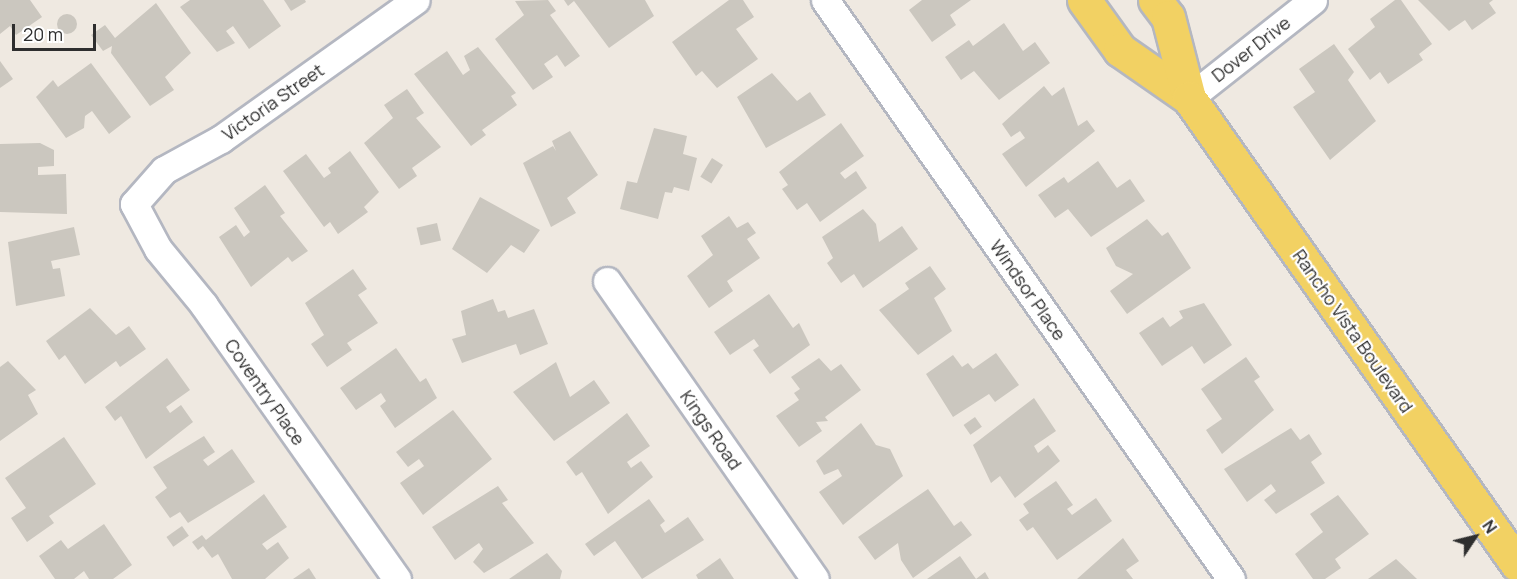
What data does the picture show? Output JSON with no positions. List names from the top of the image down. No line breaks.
{"streets":{"main road":["Rancho Vista Boulevard"],"street":["Dover Drive","Victoria Street","Windsor Place","Coventry Place","Kings Road"]},"crossings":[["Dover Drive","Rancho Vista Boulevard"],["Victoria Street","Coventry Place"]],"scale_bar":"20 m","north":"top right"}
